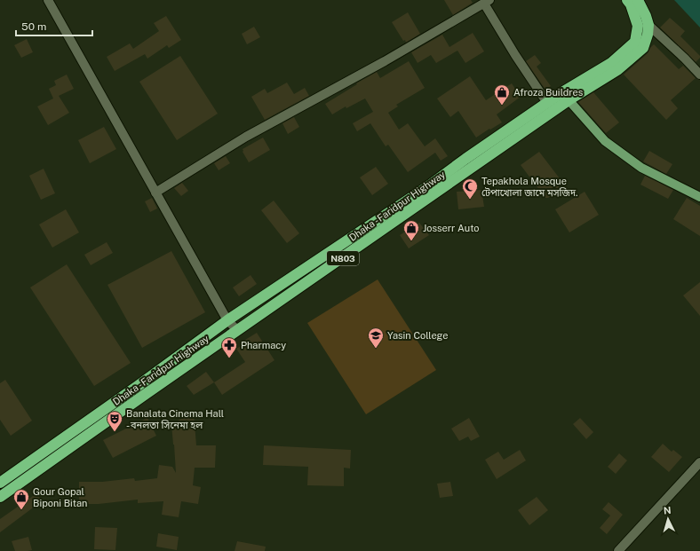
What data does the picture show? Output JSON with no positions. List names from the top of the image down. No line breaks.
{"streets":{"highway":["Dhaka - Faridpur Highway","N803"]},"places":{"shop":["Afroza Buildres","Josserr Auto","Gour Gopal Biponi Bitan"],"mosque":["Tepakhola Mosque টেপাখোলা জামে মসজিদ."],"school or university":["Yasin College"],"pharmacy":["Pharmacy"],"theatre":["Banalata Cinema Hall - বনলতা সিনেমা হল"]},"scale_bar":"50 m","north":"top"}
